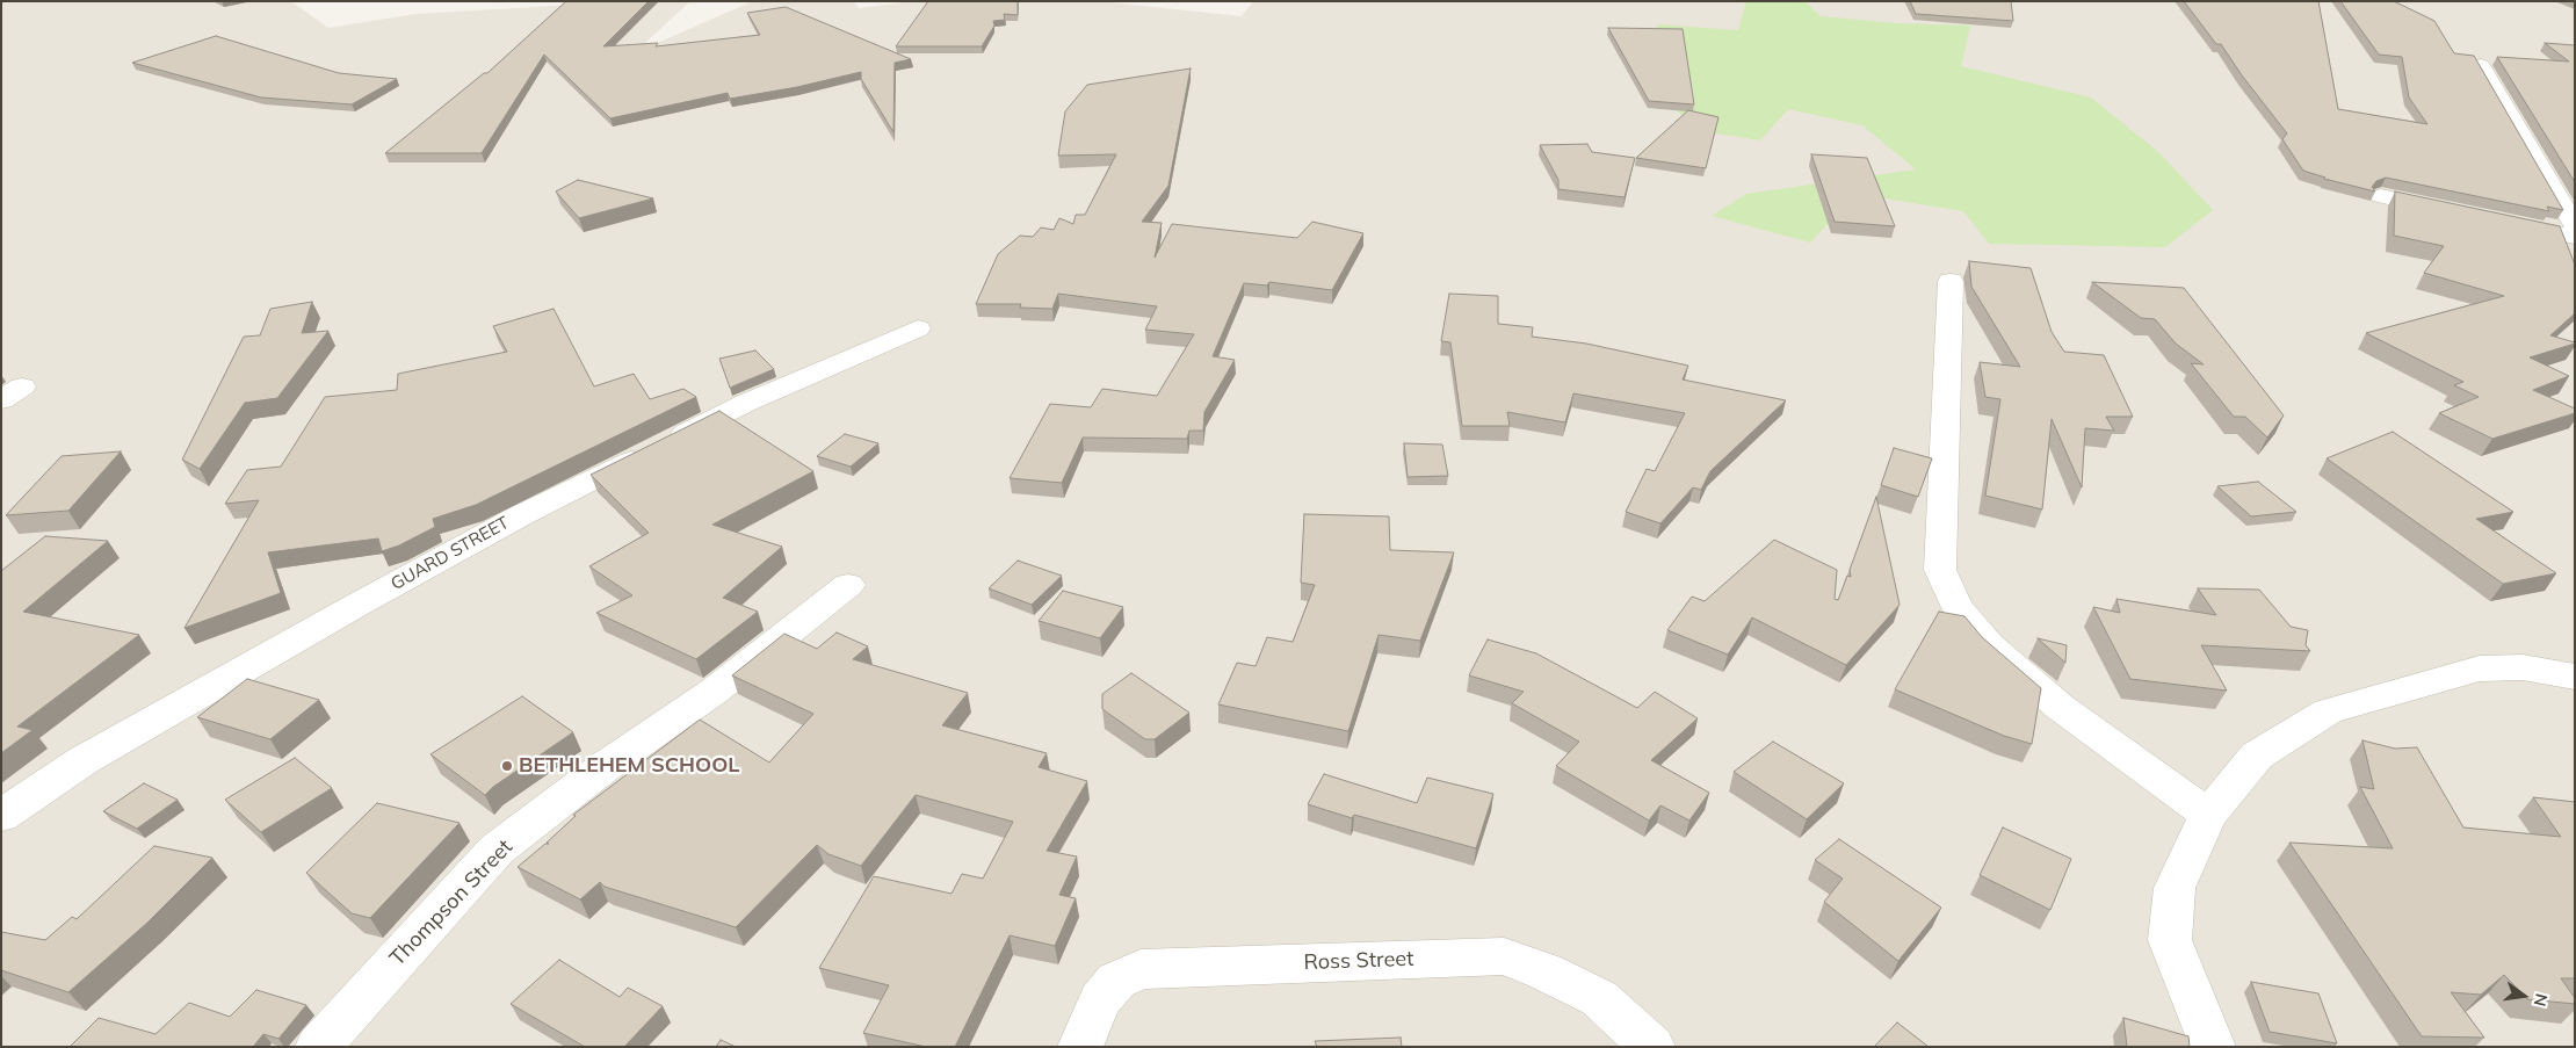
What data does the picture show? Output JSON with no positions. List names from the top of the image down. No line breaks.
{"streets":{"street":["GUARD STREET","Thompson Street","Ross Street"]},"places":["BETHLEHEM SCHOOL"],"north":"right"}
